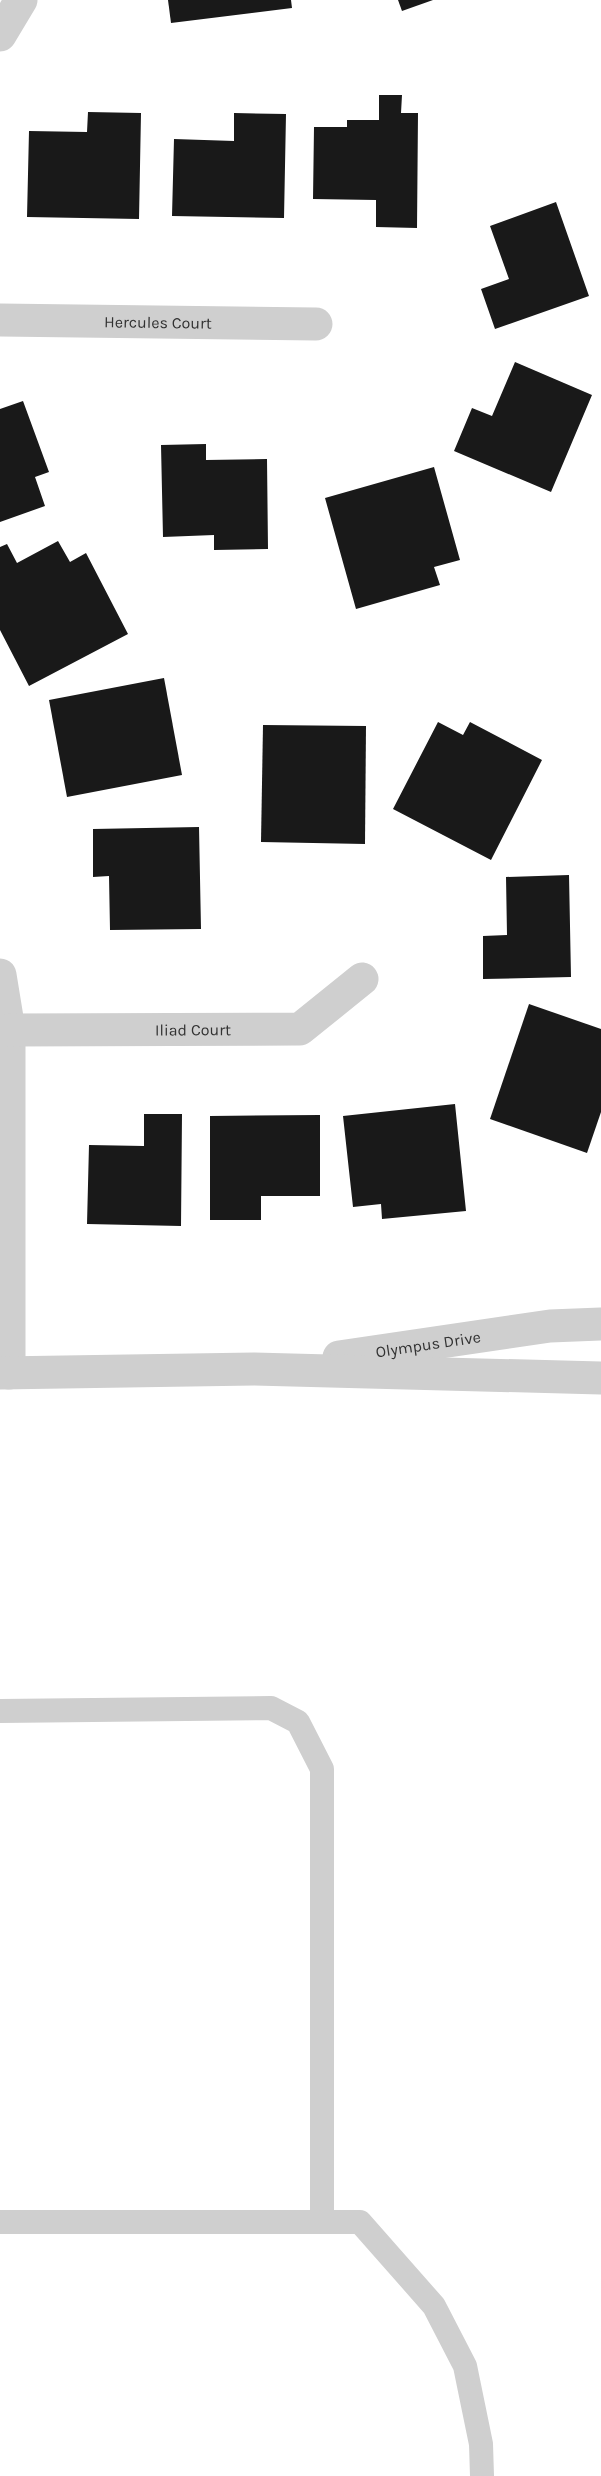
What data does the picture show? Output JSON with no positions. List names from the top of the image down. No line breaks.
{"streets":{"street":["Hercules Court","Iliad Court","Olympus Drive"]}}
